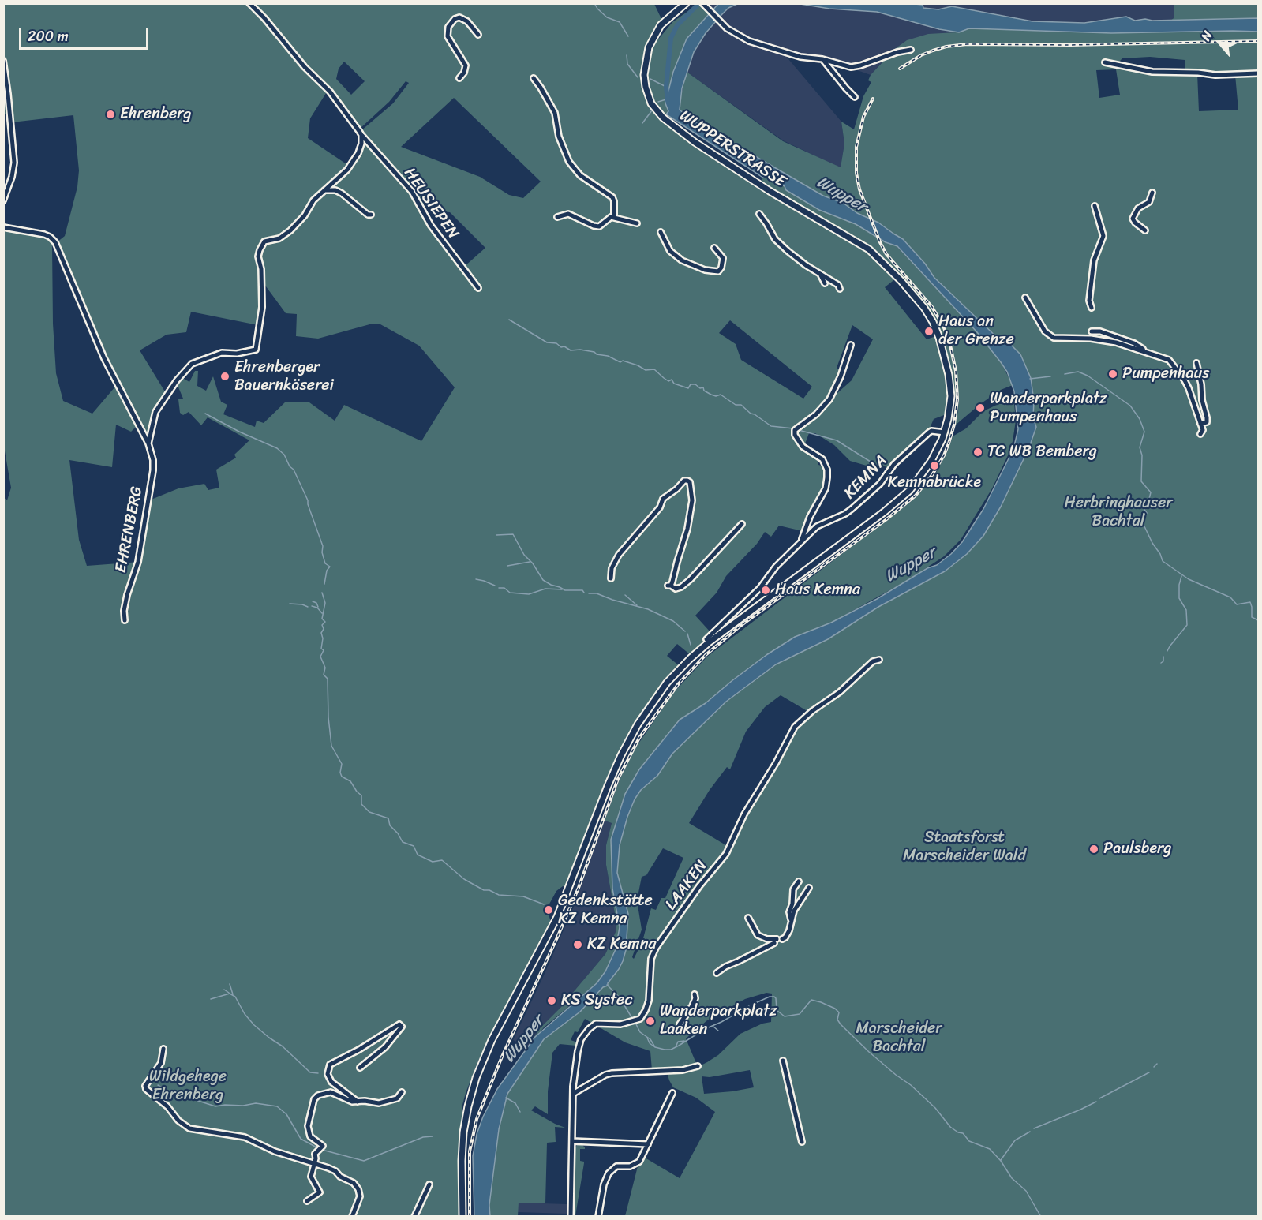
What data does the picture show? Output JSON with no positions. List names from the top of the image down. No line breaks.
{"streets":{"main road":["WUPPERSTRASSE"],"street":["HEUSIEPEN","KEMNA","EHRENBERG","LAAKEN"]},"crossings":[["WUPPERSTRASSE","KEMNA"],["HEUSIEPEN","EHRENBERG"]],"water":["Wupper"],"parks":["Herbringhauser Bachtal","Staatsforst Marscheider Wald","Marscheider Bachtal","Wildgehege Ehrenberg"],"places":["Ehrenberg","Haus an der Grenze","Pumpenhaus","Ehrenberger Bauernkäserei","Wanderparkplatz Pumpenhaus","TC WB Bemberg","Kemnabrücke","Haus Kemna","Paulsberg","Gedenkstätte KZ Kemna","KZ Kemna","KS Systec","Wanderparkplatz Laaken"],"scale_bar":"200 m","north":"top left"}
